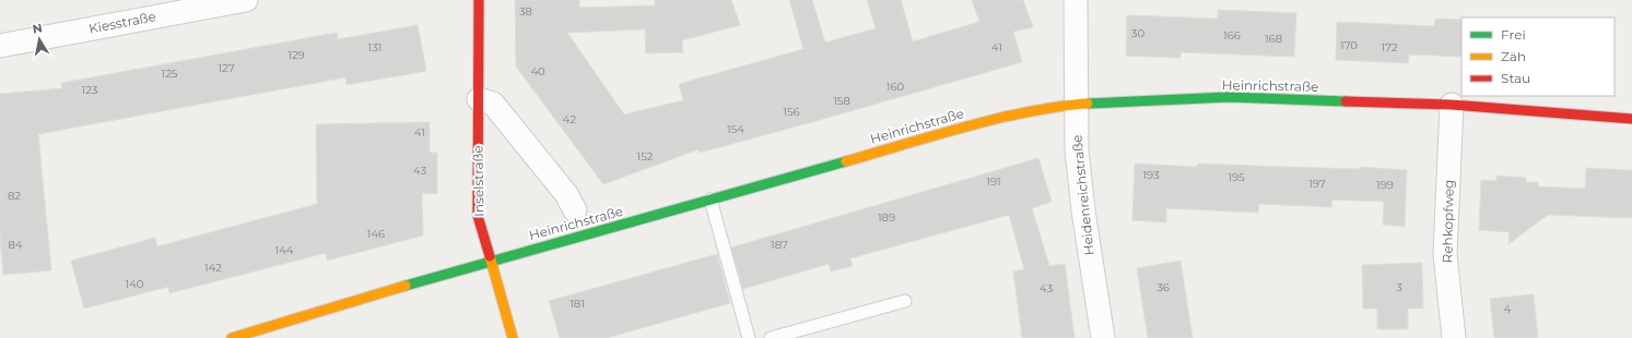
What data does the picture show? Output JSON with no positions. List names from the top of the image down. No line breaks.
{"streets":{"main road":["Heinrichstraße","Inselstraße"],"street":["Kiesstraße","Heidenreichstraße","Rehkopfweg"]},"crossings":[["Heinrichstraße","Inselstraße"],["Heinrichstraße","Heidenreichstraße"],["Heinrichstraße","Rehkopfweg"]],"house_numbers":["38","30","166","168","170","131","41","172","129","127","40","125","160","123","158","156","42","154","41","152","43","193","195","191","197","199","82","189","146","84","187","144","142","140","36","3","43","181","4"],"legend":["Frei","Zäh","Stau"],"north":"top"}
